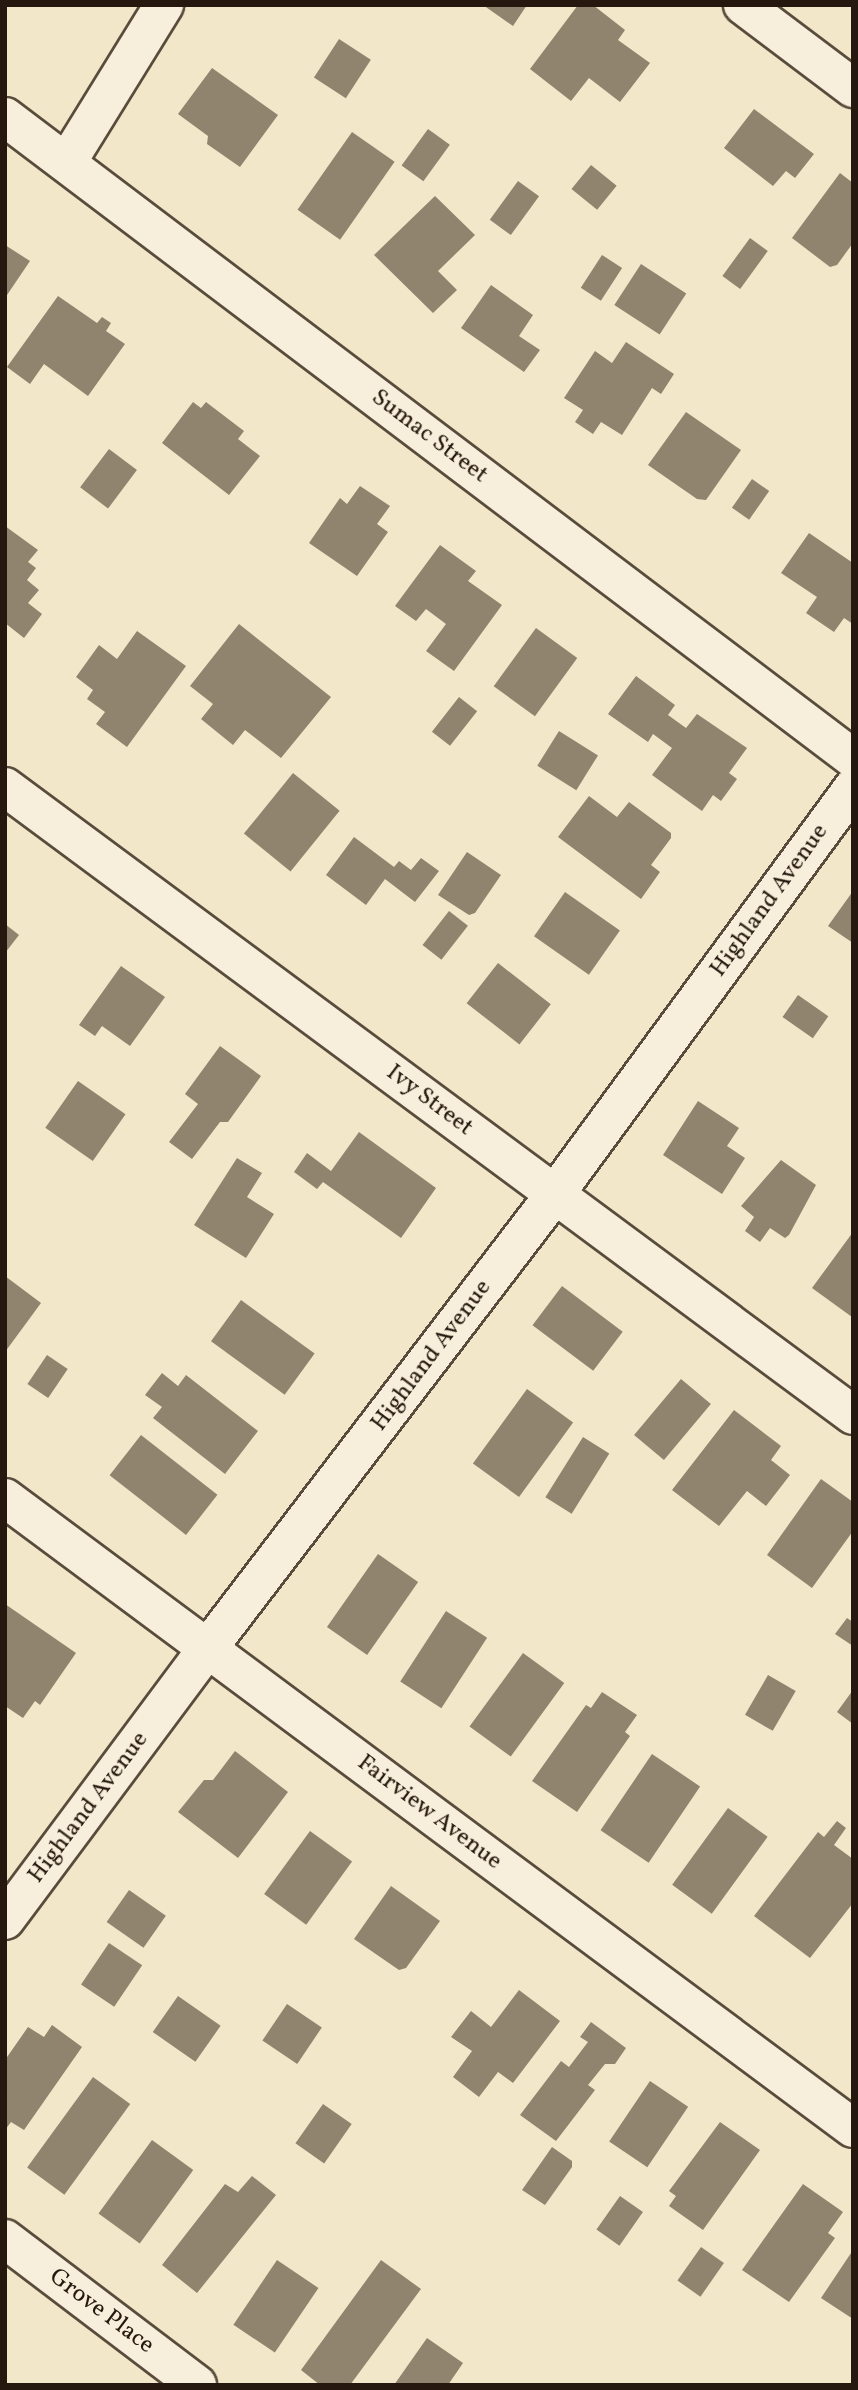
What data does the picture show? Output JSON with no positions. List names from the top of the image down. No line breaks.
{"streets":{"street":["Sumac Street","Highland Avenue","Ivy Street","Fairview Avenue","Grove Place"]},"crossings":[["Highland Avenue","Ivy Street"],["Highland Avenue","Fairview Avenue"]]}
